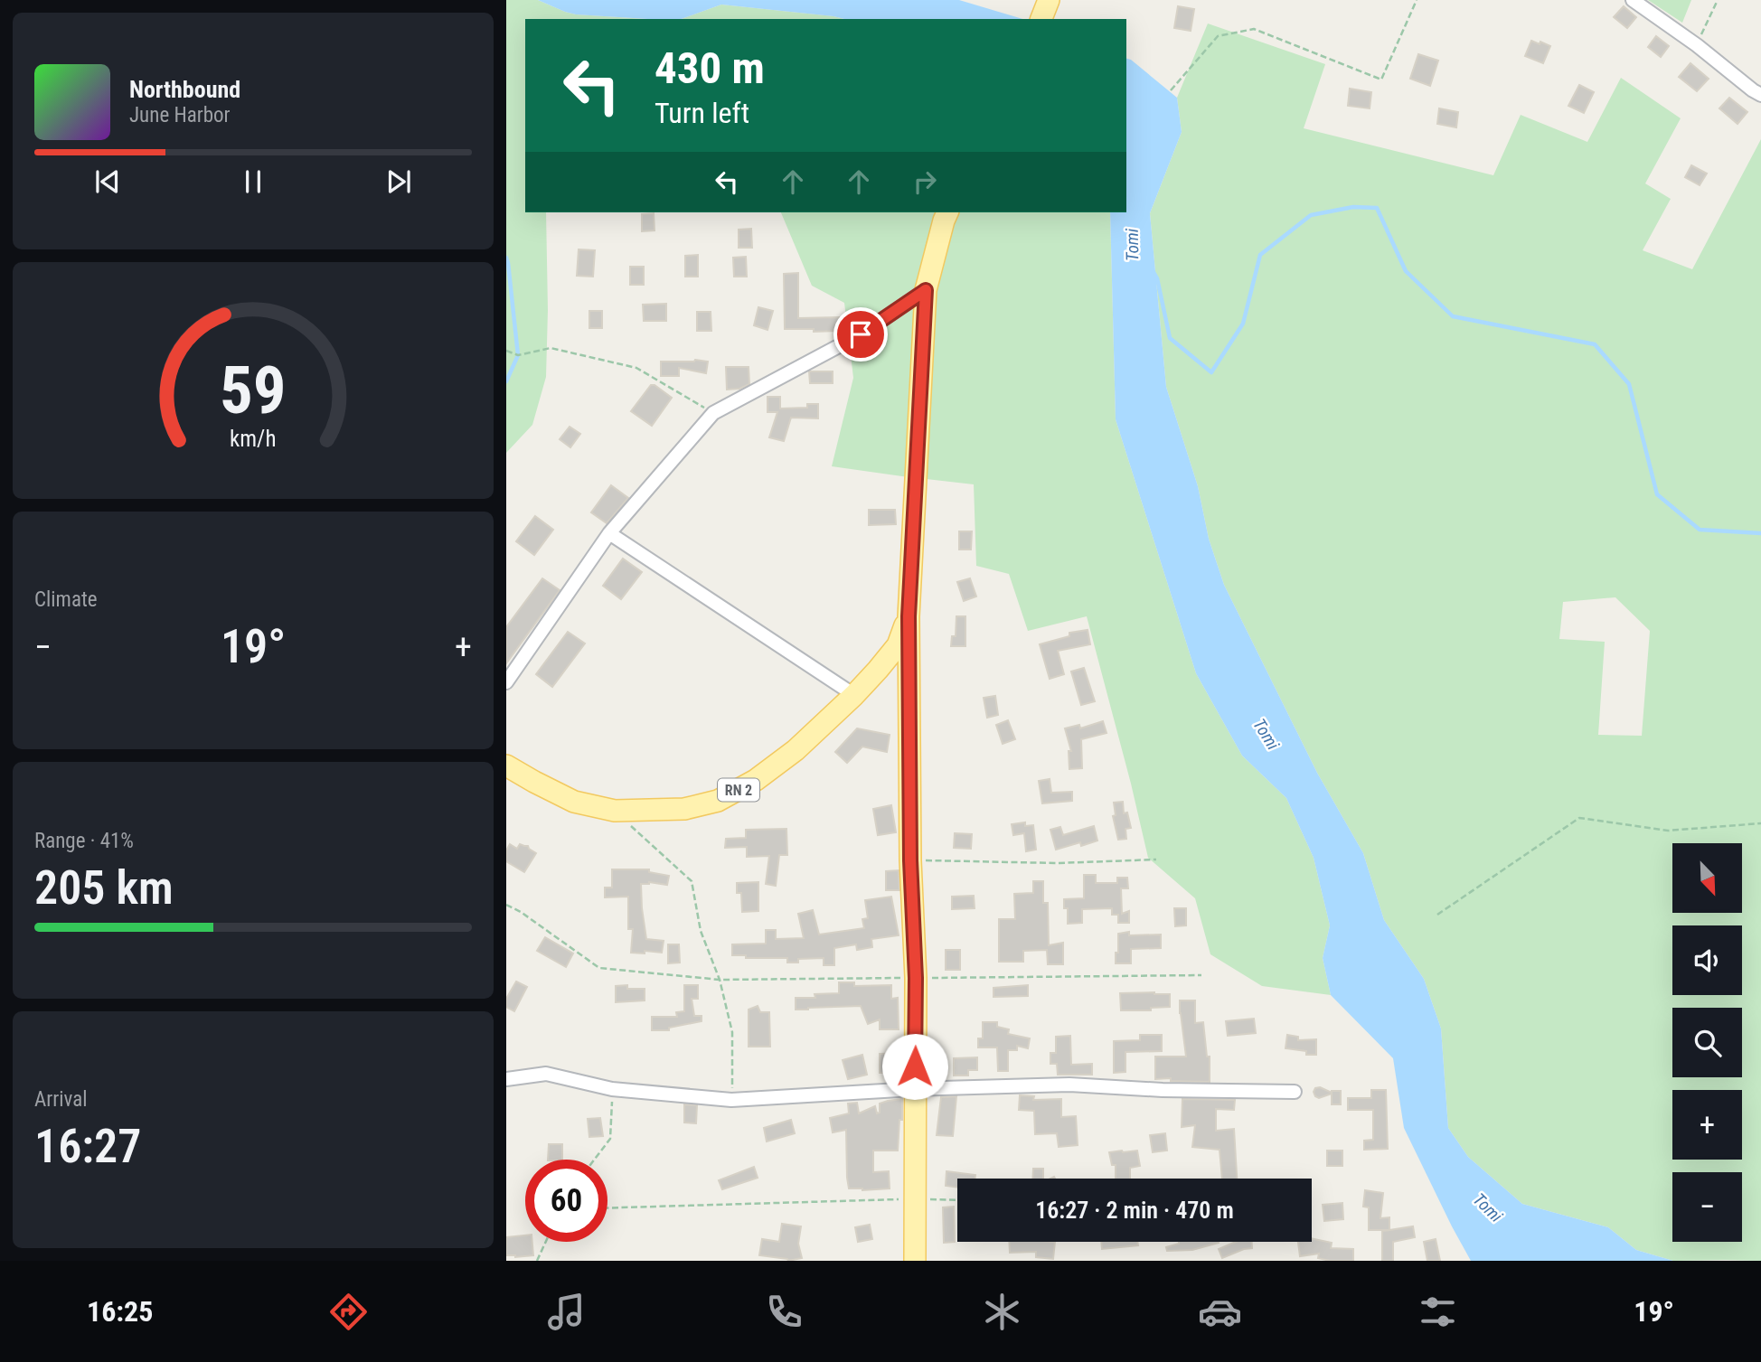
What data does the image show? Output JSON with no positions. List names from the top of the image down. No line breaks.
{"streets":{"main road":["RN 2"]},"water":["Tomi"],"north":"bottom right","page":{"turn":["430 m","Turn left"],"song":["Northbound","June Harbor"],"tile":["Climate",["Range · 41%","205 km"],["Arrival","16:27"]],"heat":["−","19°","+"],"map_buttons":["+","−"],"limit":"60","trip":"16:27 · 2 min · 470 m","tabs":["16:25","19°"],"gauge":["59","km/h"]}}
